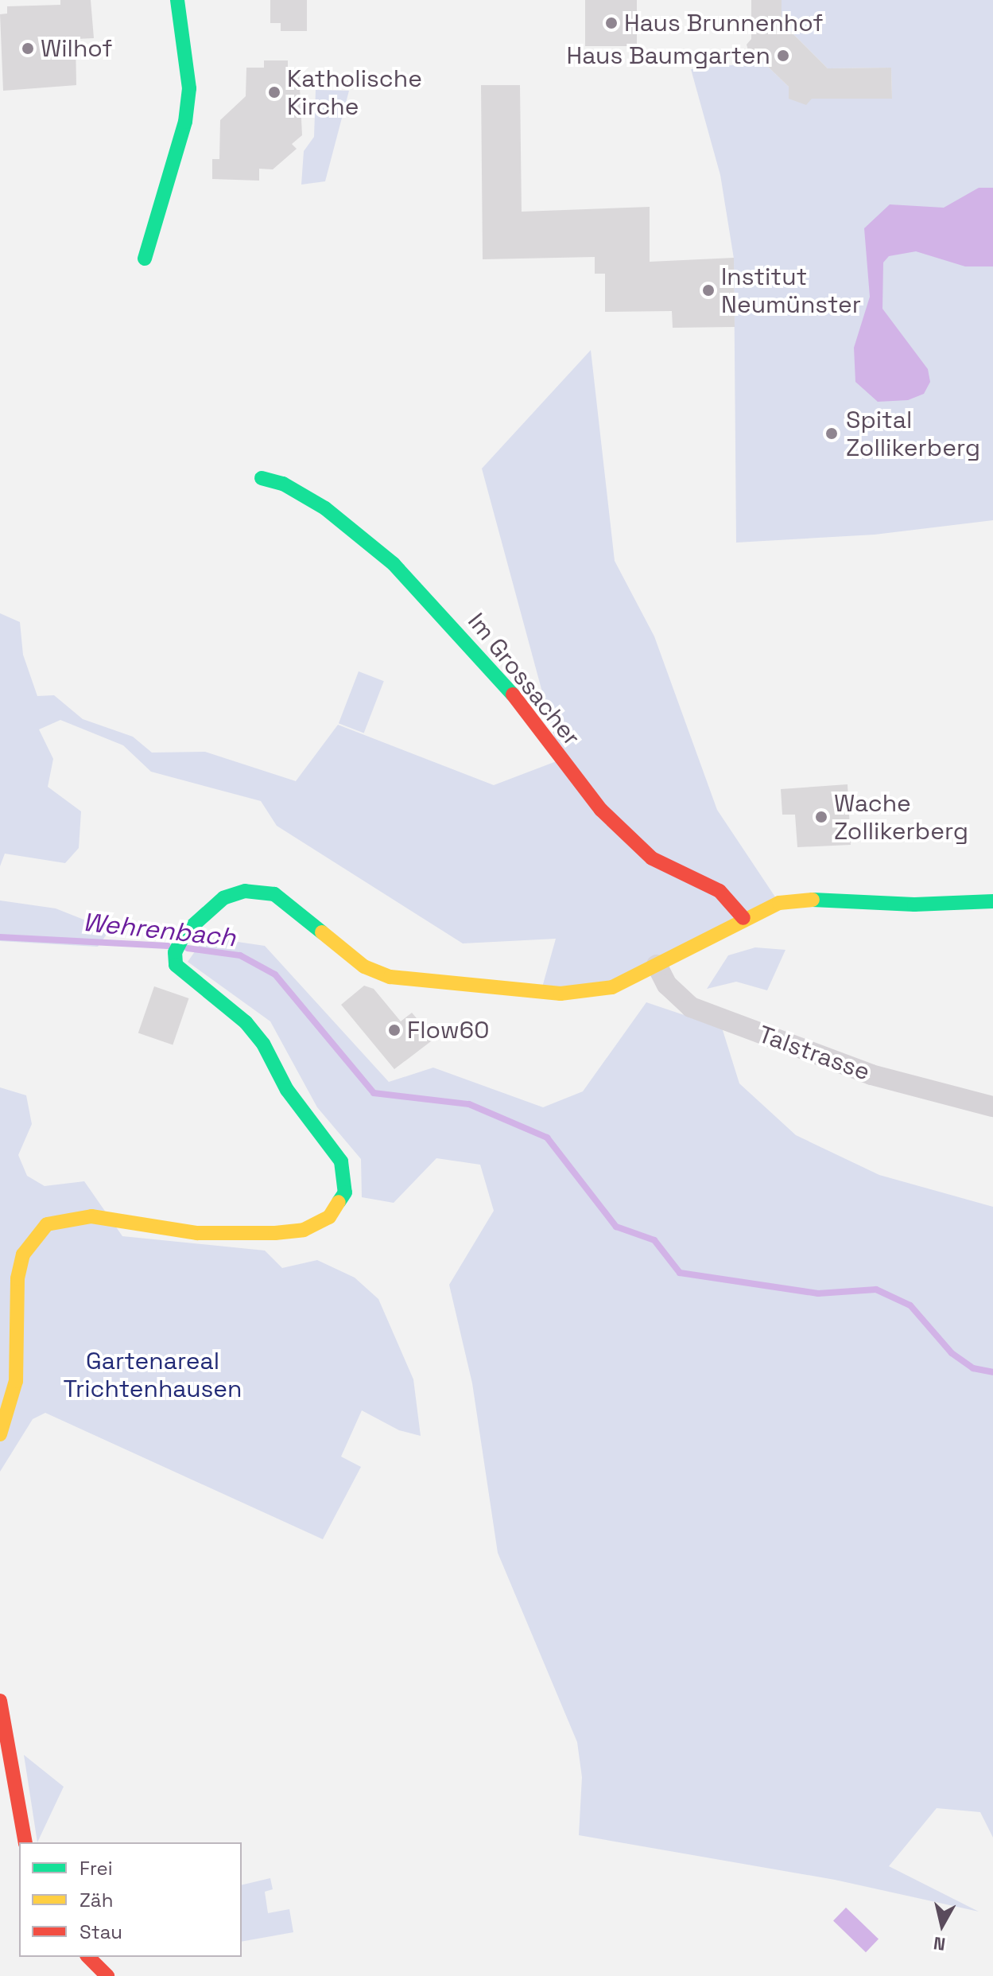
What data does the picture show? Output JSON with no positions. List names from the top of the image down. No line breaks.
{"streets":{"street":["Im Grossacher","Talstrasse"]},"water":["Wehrenbach"],"parks":["Gartenareal Trichtenhausen"],"places":["Haus Brunnenhof","Wilhof","Haus Baumgarten","Katholische Kirche","Institut Neumünster","Spital Zollikerberg","Wache Zollikerberg","Flow60"],"legend":["Frei","Zäh","Stau"],"north":"bottom"}
